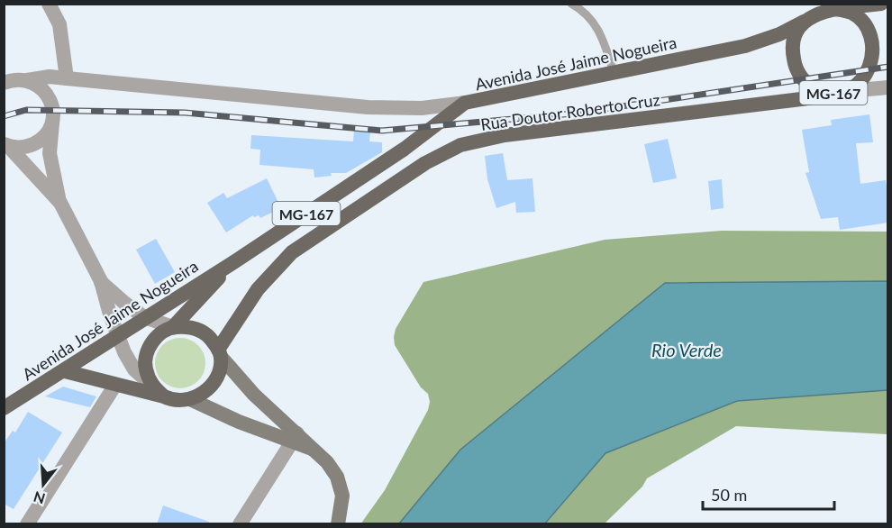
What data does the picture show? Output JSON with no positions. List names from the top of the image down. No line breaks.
{"streets":{"main road":["Avenida José Jaime Nogueira","MG-167","Rua Doutor Roberto Cruz"]},"crossings":[["Avenida José Jaime Nogueira","MG-167"],["Avenida José Jaime Nogueira","Rua Doutor Roberto Cruz"],["MG-167","Rua Doutor Roberto Cruz"]],"water":["Rio Verde"],"scale_bar":"50 m","north":"bottom"}
